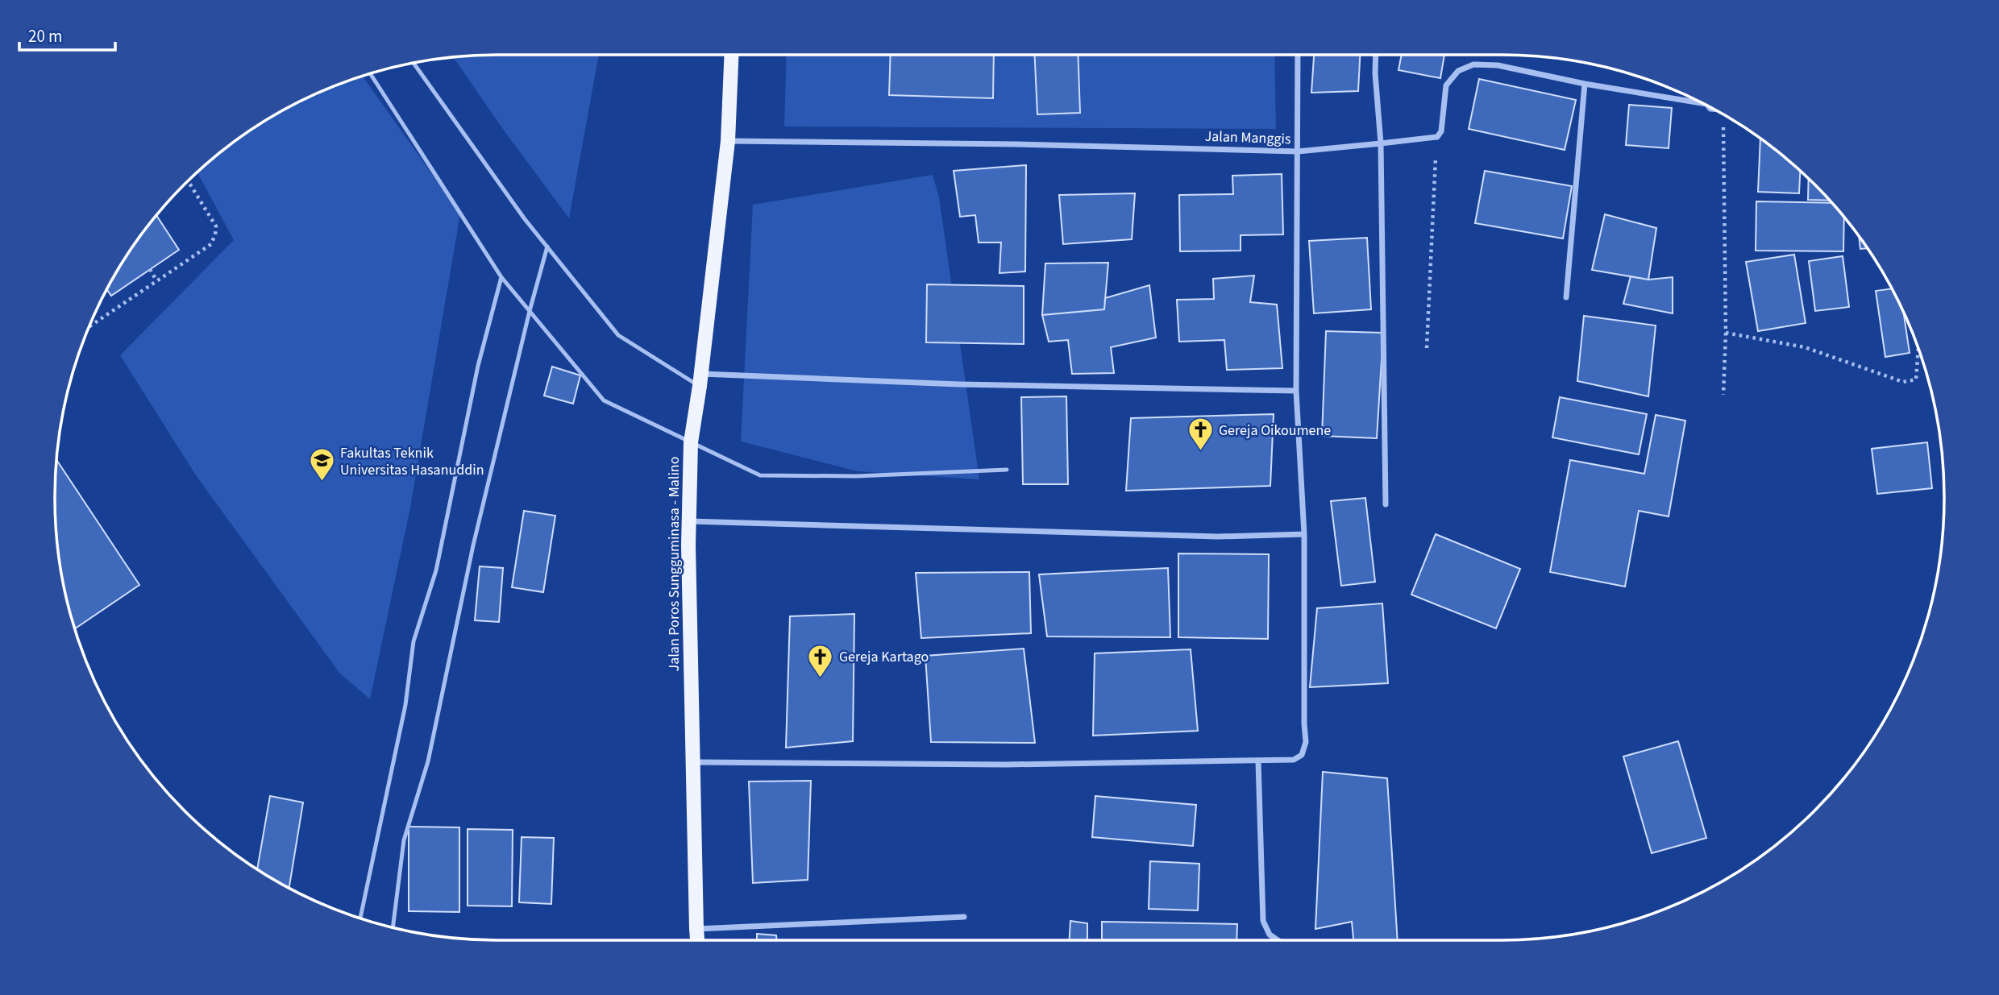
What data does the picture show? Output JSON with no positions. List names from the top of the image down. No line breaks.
{"streets":{"main road":["Jalan Poros Sungguminasa - Malino"],"street":["Jalan Manggis"]},"crossings":[["Jalan Manggis","Jalan Poros Sungguminasa - Malino"]],"places":{"church":["Gereja Oikoumene","Gereja Kartago"],"school or university":["Fakultas Teknik Universitas Hasanuddin"]},"scale_bar":"20 m"}
